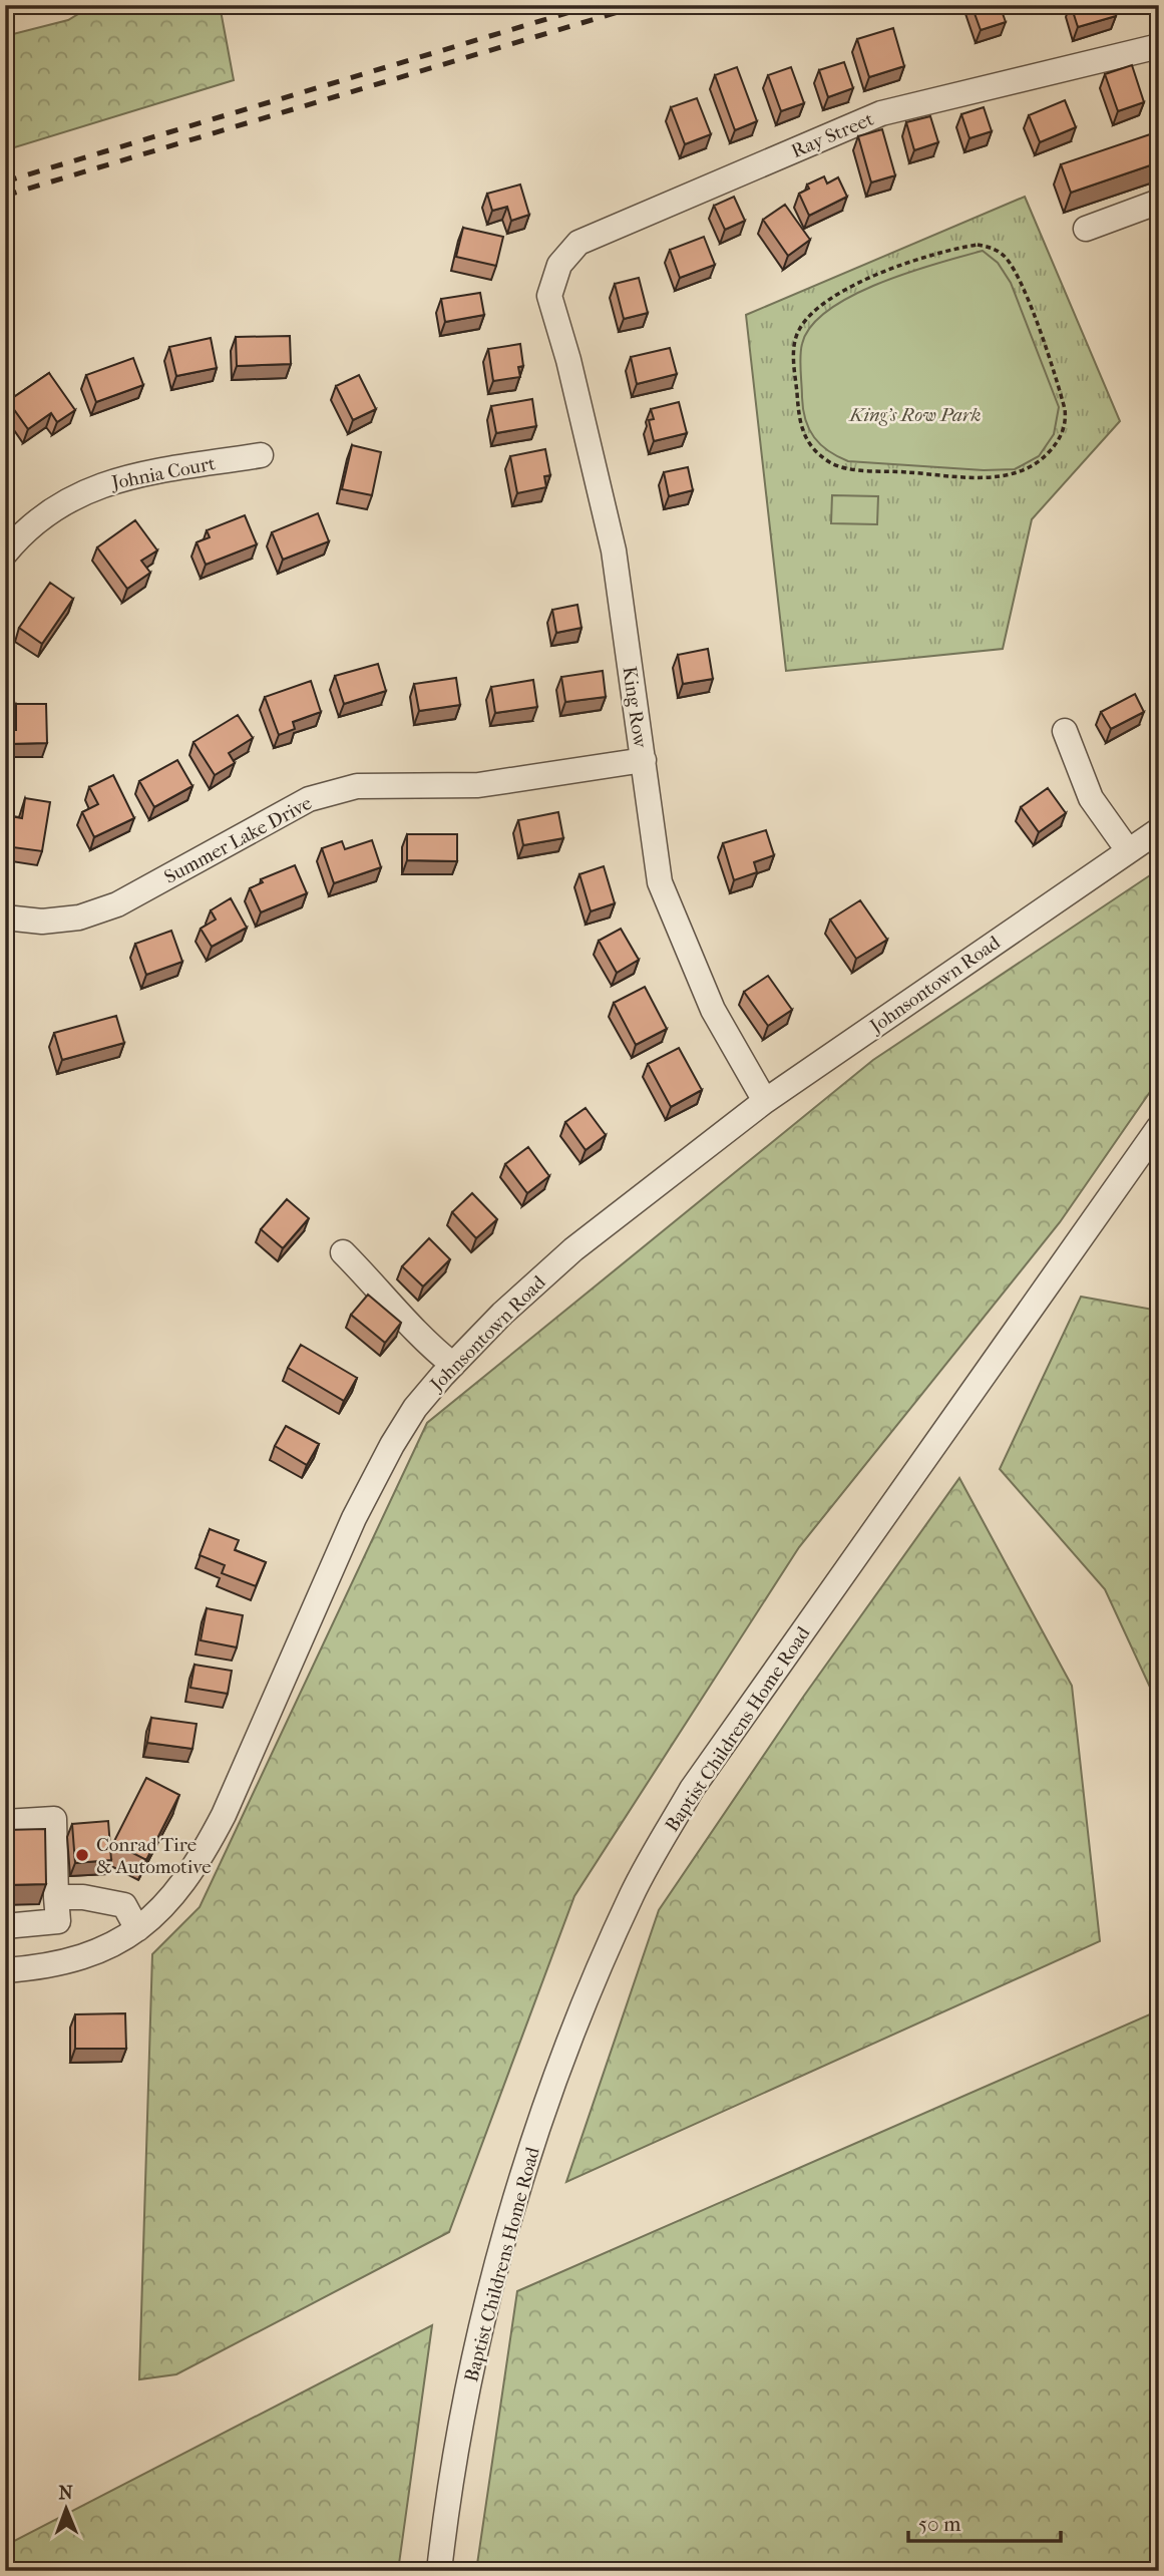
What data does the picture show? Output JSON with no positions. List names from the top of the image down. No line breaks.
{"streets":{"street":["Ray Street","Johnia Court","King Row","Summer Lake Drive","Johnsontown Road","Baptist Childrens Home Road"]},"crossings":[["Ray Street","King Row"],["King Row","Summer Lake Drive"],["King Row","Johnsontown Road"]],"parks":["King's Row Park"],"places":["Conrad Tire & Automotive"],"scale_bar":"50 m","north":"top"}
